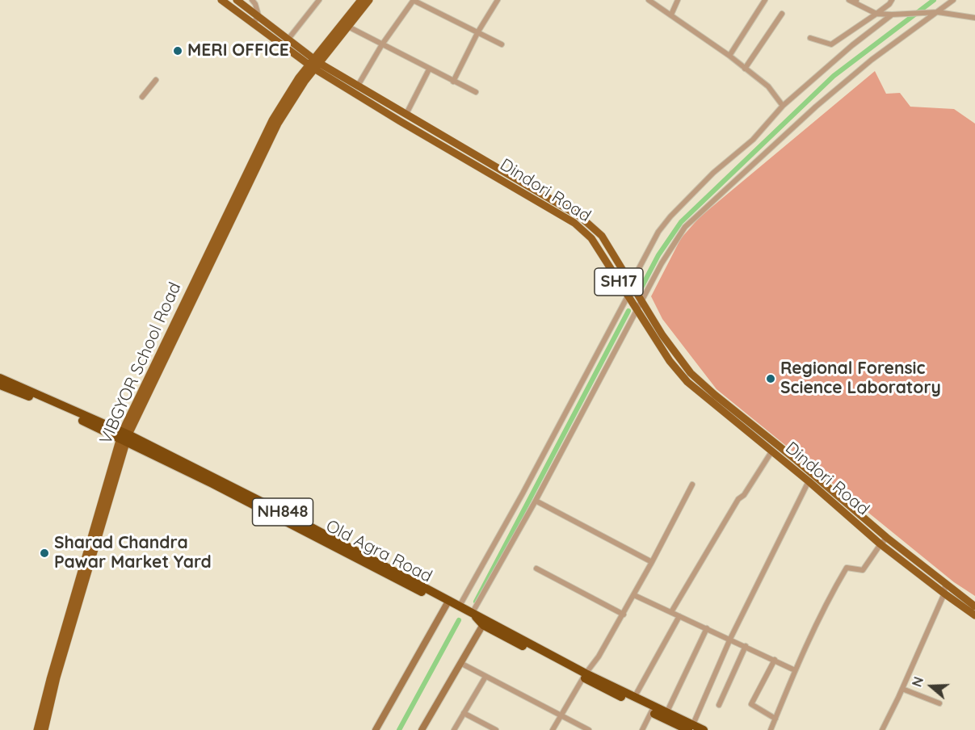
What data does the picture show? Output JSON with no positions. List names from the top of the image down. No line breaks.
{"streets":{"highway":["NH848"],"main road":["Dindori Road","SH17","VIBGYOR School Road"]},"crossings":[["Dindori Road","VIBGYOR School Road"],["VIBGYOR School Road","NH848"]],"places":["MERI OFFICE","Regional Forensic Science Laboratory","Sharad Chandra Pawar Market Yard"],"north":"left"}
